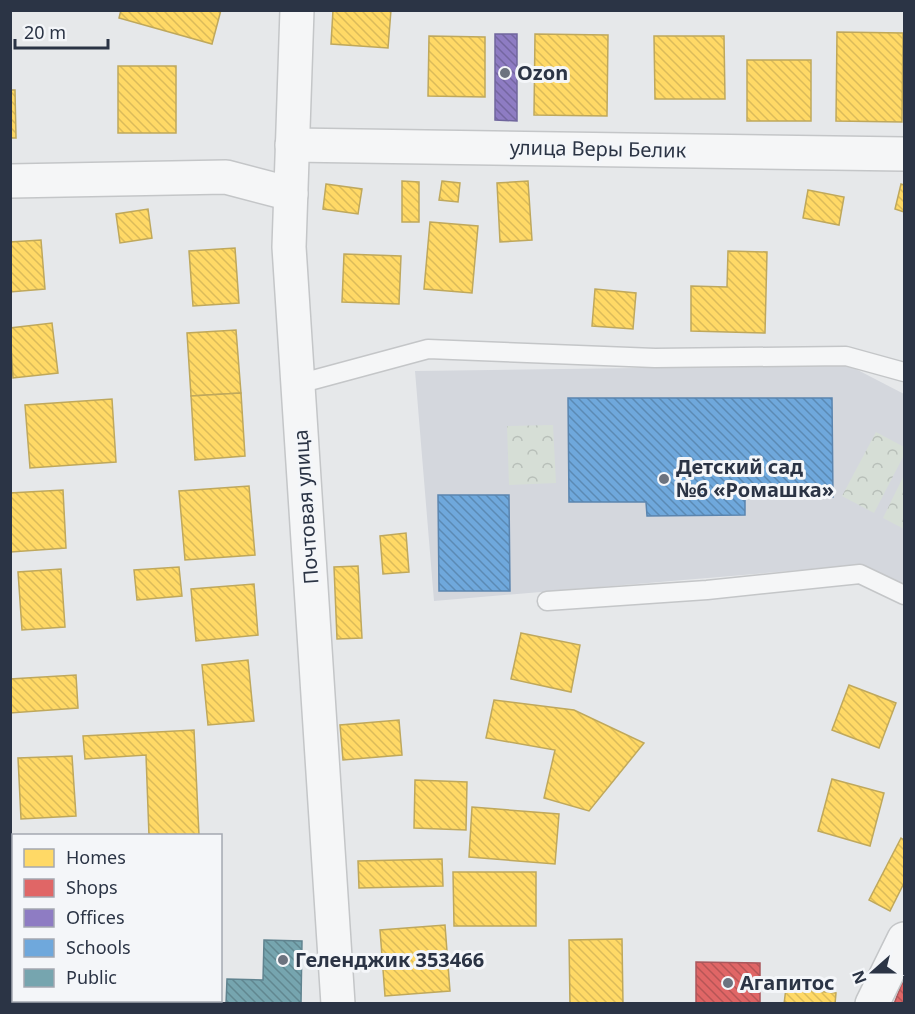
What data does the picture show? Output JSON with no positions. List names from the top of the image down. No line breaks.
{"streets":{"street":["улица Веры Белик","Почтовая улица"]},"crossings":[["улица Веры Белик","Почтовая улица"]],"places":["Ozon","Детский сад №6 «Ромашка»","Геленджик 353466","Агапитос"],"legend":["Homes","Shops","Offices","Schools","Public"],"scale_bar":"20 m","north":"left"}
